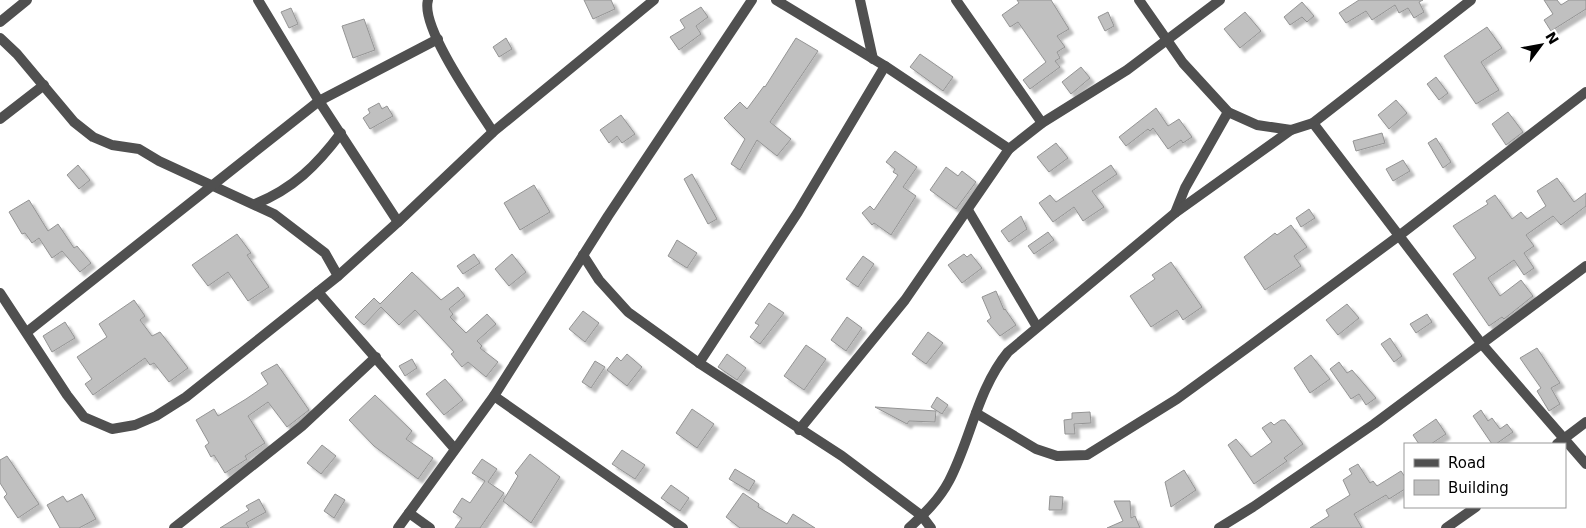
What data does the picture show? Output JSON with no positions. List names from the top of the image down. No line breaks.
{"legend":["Road","Building"],"north":"top right"}
